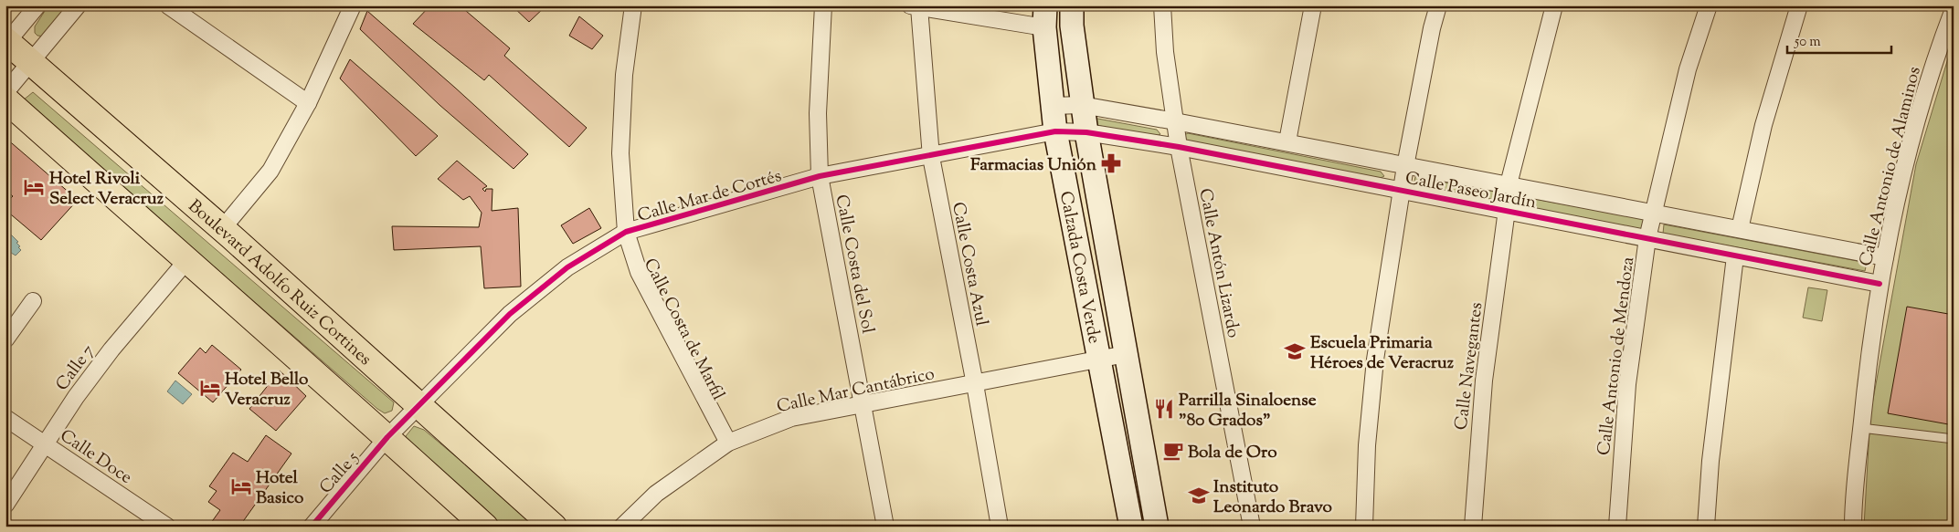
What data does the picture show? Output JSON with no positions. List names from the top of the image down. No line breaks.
{"streets":{"main road":["Calzada Costa Verde","Boulevard Adolfo Ruiz Cortines"],"street":["Calle Antonio de Alaminos","Calle Paseo Jardín","Calle Mar de Cortés","Calle Antón Lizardo","Calle Costa del Sol","Calle Costa Azul","Calle Costa de Marfil","Calle Antonio de Mendoza","Calle Navegantes","Calle 7","Calle Mar Cantábrico","Calle Doce","Calle 5"]},"crossings":[["Calle Antonio de Alaminos","Calle Paseo Jardín"],["Calle Paseo Jardín","Calle Mar de Cortés"],["Calle Paseo Jardín","Calle Antón Lizardo"],["Calle Paseo Jardín","Calzada Costa Verde"],["Calle Paseo Jardín","Calle Antonio de Mendoza"],["Calle Paseo Jardín","Calle Navegantes"],["Calle Mar de Cortés","Calle Costa del Sol"],["Calle Mar de Cortés","Calle Costa Azul"],["Calle Mar de Cortés","Calzada Costa Verde"],["Calle Mar de Cortés","Boulevard Adolfo Ruiz Cortines"],["Calle Mar de Cortés","Calle Costa de Marfil"],["Calle Mar de Cortés","Calle 5"],["Calle Costa del Sol","Calle Mar Cantábrico"],["Calle Costa Azul","Calle Mar Cantábrico"],["Calzada Costa Verde","Calle Mar Cantábrico"],["Calle Costa de Marfil","Calle Mar Cantábrico"],["Calle 7","Calle Doce"]],"places":{"pharmacy":["Farmacias Unión"],"hotel":["Hotel Rivoli Select Veracruz","Hotel Bello Veracruz","Hotel Basico"],"school or university":["Escuela Primaria Héroes de Veracruz","Instituto Leonardo Bravo"],"restaurant":["Parrilla Sinaloense \"80 Grados\""],"cafe":["Bola de Oro"]},"scale_bar":"50 m"}
